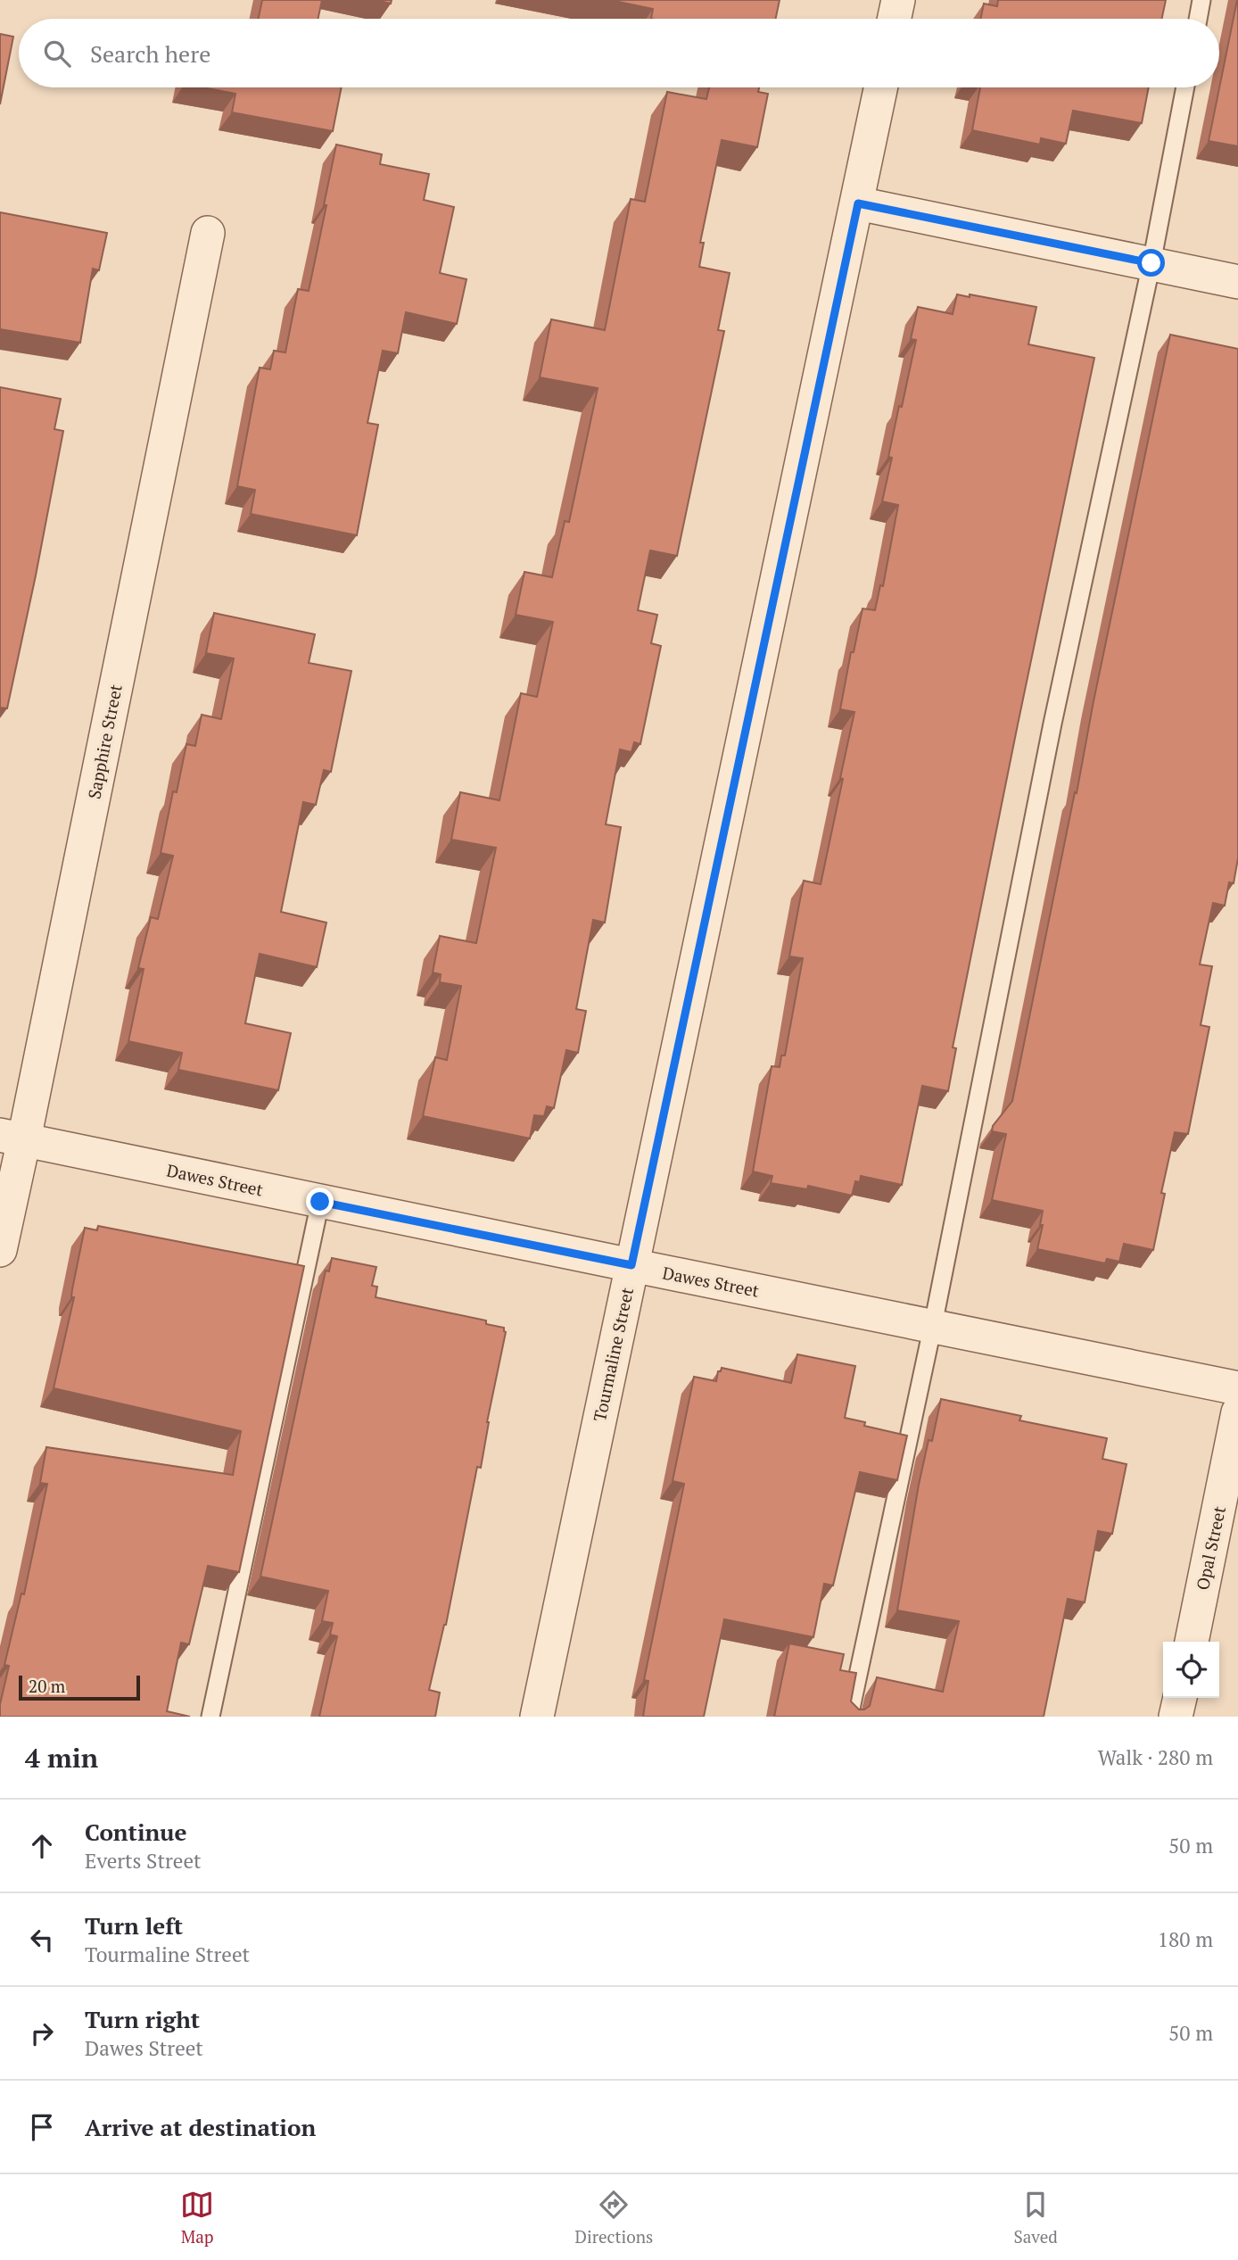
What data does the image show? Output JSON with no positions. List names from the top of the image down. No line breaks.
{"streets":{"street":["Sapphire Street","Dawes Street","Tourmaline Street","Opal Street"]},"crossings":[["Sapphire Street","Dawes Street"],["Dawes Street","Tourmaline Street"]],"scale_bar":"20 m","page":{"search":"Search here","scale":"20 m","heading":["4 min","Walk · 280 m"],"list":[["Continue","Everts Street","50 m"],["Turn left","Tourmaline Street","180 m"],["Turn right","Dawes Street","50 m"],"Arrive at destination"],"nav":["Map","Directions","Saved"]}}
